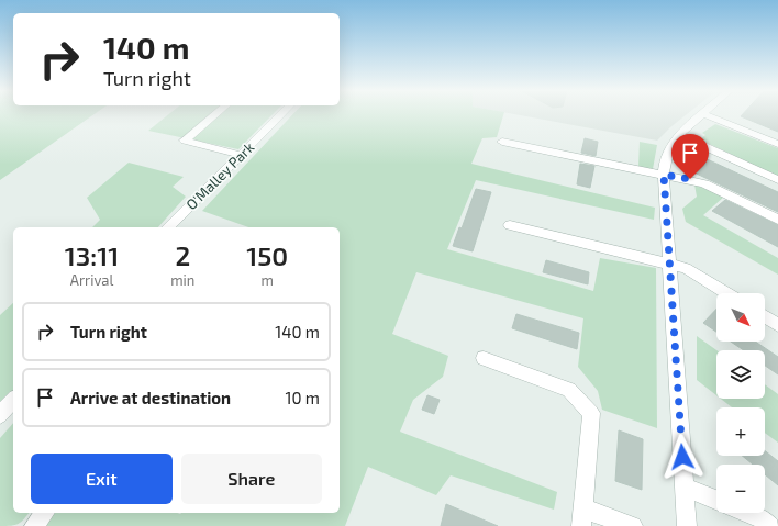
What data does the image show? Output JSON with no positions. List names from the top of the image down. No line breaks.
{"streets":{"street":["O'Malley Park"]},"north":"bottom right","page":{"turn":["140 m","Turn right"],"eta":["13:11","Arrival","2","min","150","m"],"map_buttons":["+","−"],"list":[{"name":"Turn right","value":"140 m"},{"name":"Arrive at destination","value":"10 m"}],"buttons":["Exit","Share"]}}
